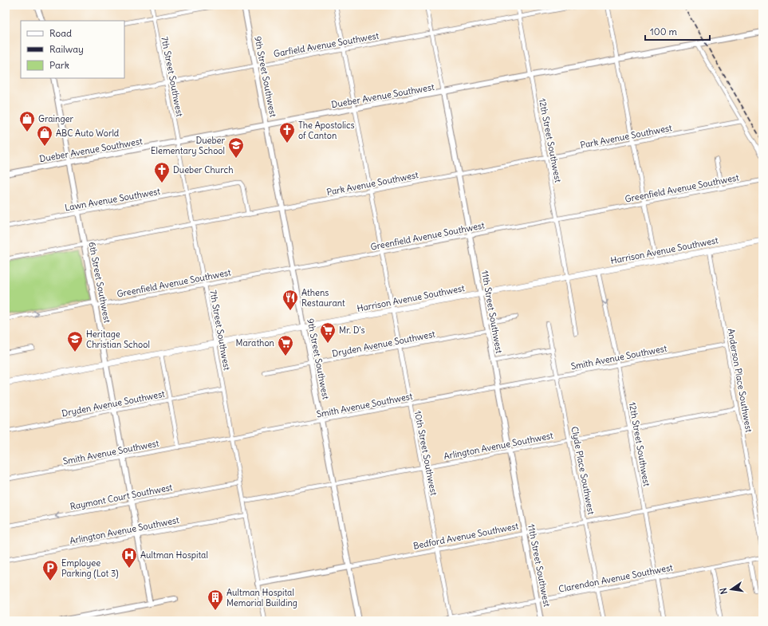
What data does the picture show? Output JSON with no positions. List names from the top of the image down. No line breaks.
{"streets":{"main road":["Harrison Avenue Southwest"],"street":["Garfield Avenue Southwest","7th Street Southwest","9th Street Southwest","Dueber Avenue Southwest","Park Avenue Southwest","12th Street Southwest","Greenfield Avenue Southwest","Lawn Avenue Southwest","6th Street Southwest","11th Street Southwest","Dryden Avenue Southwest","Smith Avenue Southwest","Anderson Place Southwest","Arlington Avenue Southwest","10th Street Southwest","Clyde Place Southwest","Raymont Court Southwest","Bedford Avenue Southwest","Clarendon Avenue Southwest"]},"crossings":[["Garfield Avenue Southwest","7th Street Southwest"],["Garfield Avenue Southwest","9th Street Southwest"],["Garfield Avenue Southwest","12th Street Southwest"],["Garfield Avenue Southwest","6th Street Southwest"],["Garfield Avenue Southwest","11th Street Southwest"],["Garfield Avenue Southwest","10th Street Southwest"],["7th Street Southwest","Dueber Avenue Southwest"],["7th Street Southwest","Park Avenue Southwest"],["7th Street Southwest","Greenfield Avenue Southwest"],["7th Street Southwest","Lawn Avenue Southwest"],["7th Street Southwest","Harrison Avenue Southwest"],["7th Street Southwest","Dryden Avenue Southwest"],["7th Street Southwest","Smith Avenue Southwest"],["7th Street Southwest","Arlington Avenue Southwest"],["7th Street Southwest","Raymont Court Southwest"],["7th Street Southwest","Bedford Avenue Southwest"],["9th Street Southwest","Dueber Avenue Southwest"],["9th Street Southwest","Park Avenue Southwest"],["9th Street Southwest","Greenfield Avenue Southwest"],["9th Street Southwest","Harrison Avenue Southwest"],["9th Street Southwest","Dryden Avenue Southwest"],["9th Street Southwest","Smith Avenue Southwest"],["9th Street Southwest","Arlington Avenue Southwest"],["9th Street Southwest","Bedford Avenue Southwest"],["Dueber Avenue Southwest","12th Street Southwest"],["Dueber Avenue Southwest","6th Street Southwest"],["Dueber Avenue Southwest","11th Street Southwest"],["Dueber Avenue Southwest","10th Street Southwest"],["Park Avenue Southwest","12th Street Southwest"],["Park Avenue Southwest","Lawn Avenue Southwest"],["Park Avenue Southwest","6th Street Southwest"],["Park Avenue Southwest","11th Street Southwest"],["Park Avenue Southwest","10th Street Southwest"],["12th Street Southwest","Greenfield Avenue Southwest"],["12th Street Southwest","Harrison Avenue Southwest"],["12th Street Southwest","Smith Avenue Southwest"],["12th Street Southwest","Arlington Avenue Southwest"],["12th Street Southwest","Bedford Avenue Southwest"],["12th Street Southwest","Clarendon Avenue Southwest"],["Greenfield Avenue Southwest","6th Street Southwest"],["Greenfield Avenue Southwest","11th Street Southwest"],["Greenfield Avenue Southwest","10th Street Southwest"],["Lawn Avenue Southwest","6th Street Southwest"],["Harrison Avenue Southwest","6th Street Southwest"],["Harrison Avenue Southwest","11th Street Southwest"],["Harrison Avenue Southwest","Anderson Place Southwest"],["Harrison Avenue Southwest","10th Street Southwest"],["6th Street Southwest","Dryden Avenue Southwest"],["6th Street Southwest","Smith Avenue Southwest"],["6th Street Southwest","Arlington Avenue Southwest"],["6th Street Southwest","Raymont Court Southwest"],["11th Street Southwest","Dryden Avenue Southwest"],["11th Street Southwest","Smith Avenue Southwest"],["11th Street Southwest","Arlington Avenue Southwest"],["11th Street Southwest","Bedford Avenue Southwest"],["11th Street Southwest","Clarendon Avenue Southwest"],["Dryden Avenue Southwest","10th Street Southwest"],["Smith Avenue Southwest","Anderson Place Southwest"],["Smith Avenue Southwest","10th Street Southwest"],["Smith Avenue Southwest","Clyde Place Southwest"],["Anderson Place Southwest","Arlington Avenue Southwest"],["Anderson Place Southwest","Bedford Avenue Southwest"],["Arlington Avenue Southwest","10th Street Southwest"],["Arlington Avenue Southwest","Clyde Place Southwest"],["10th Street Southwest","Bedford Avenue Southwest"],["10th Street Southwest","Clarendon Avenue Southwest"],["Clyde Place Southwest","Bedford Avenue Southwest"],["Clyde Place Southwest","Clarendon Avenue Southwest"]],"one_way":["Raymont Court Southwest"],"places":{"shop":["Grainger","ABC Auto World"],"church":["The Apostolics of Canton","Dueber Church"],"school or university":["Dueber Elementary School","Heritage Christian School"],"restaurant":["Athens Restaurant"],"supermarket":["Mr. D's","Marathon"],"hospital":["Aultman Hospital"],"parking":["Employee Parking (Lot 3)"],"building":["Aultman Hospital Memorial Building"]},"legend":["Road","Railway","Park"],"scale_bar":"100 m","north":"left"}
